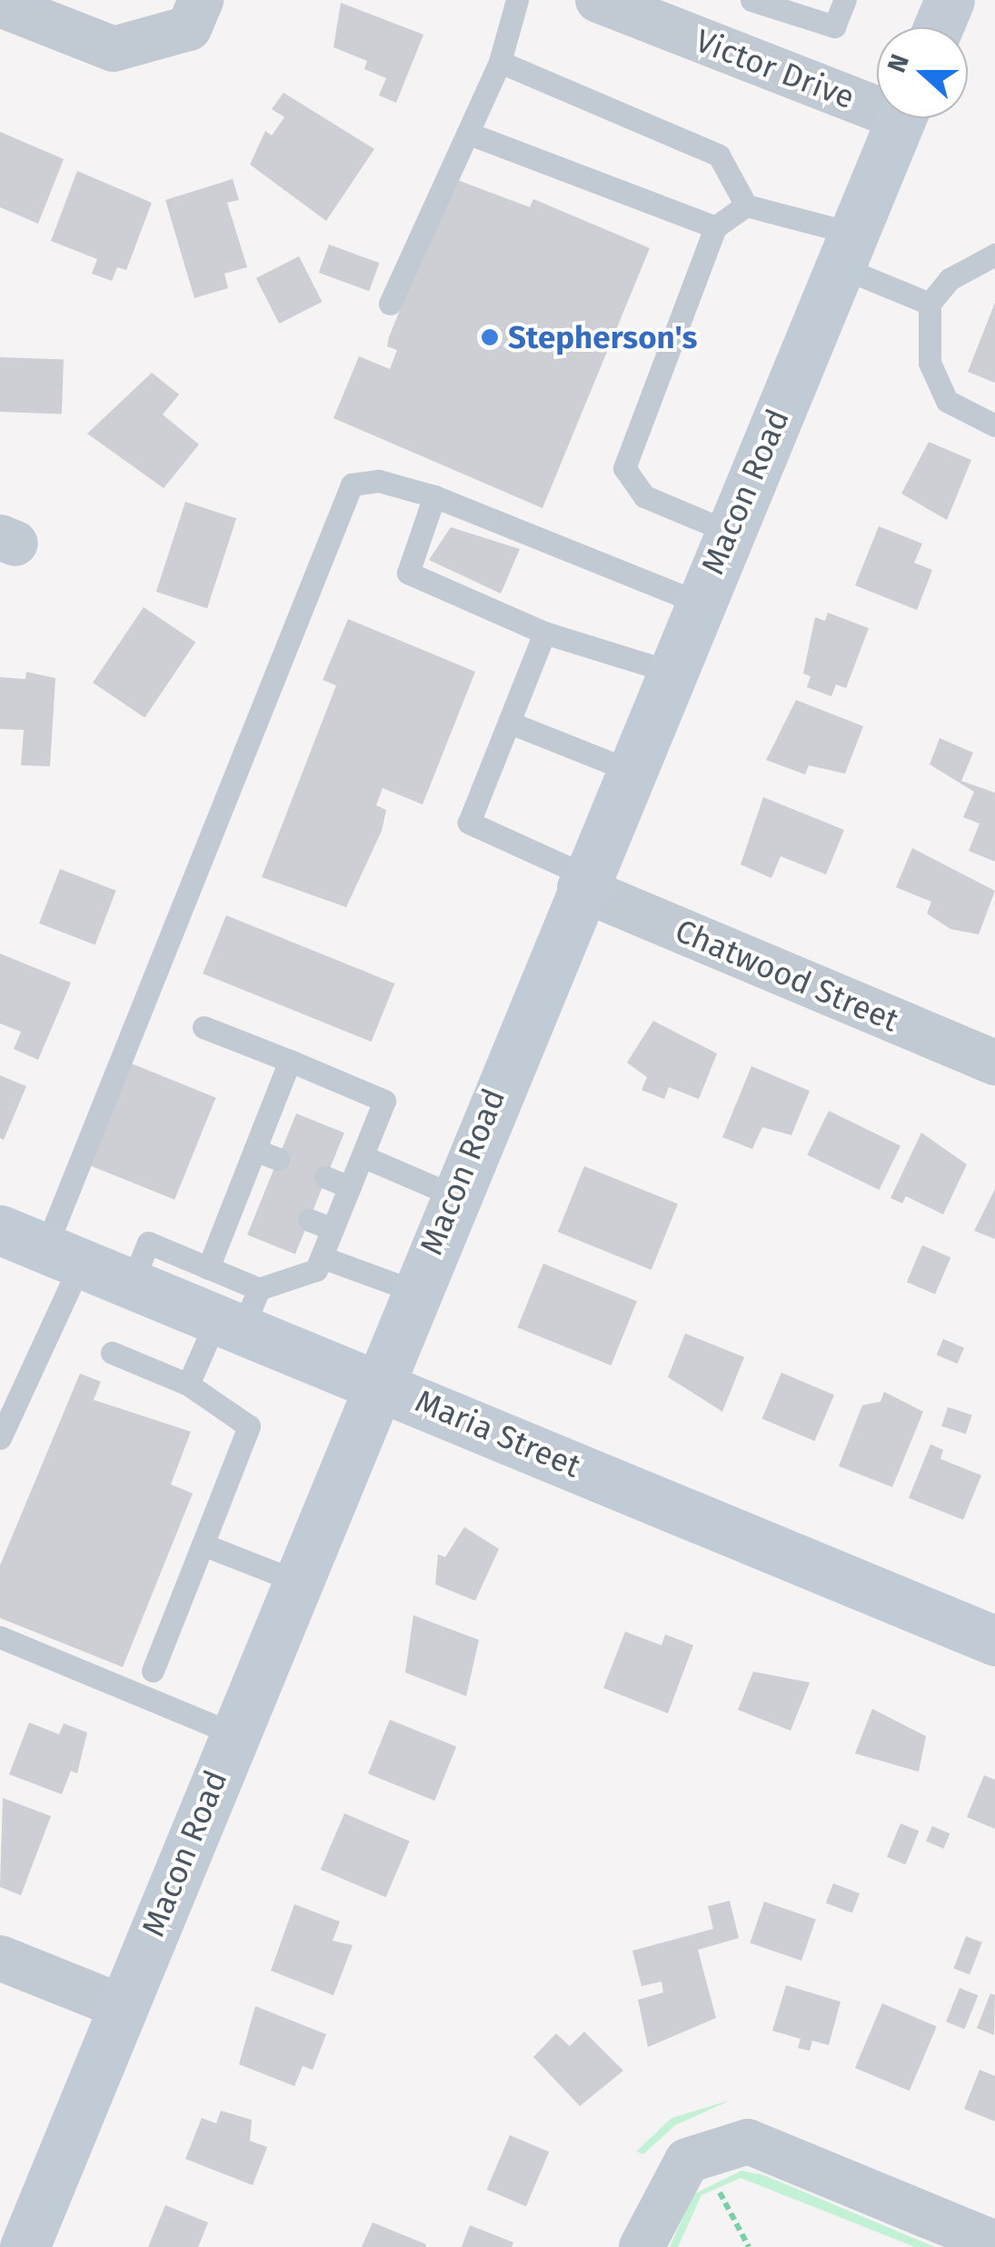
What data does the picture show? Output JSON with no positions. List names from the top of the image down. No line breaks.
{"streets":{"main road":["Macon Road","Maria Street"],"street":["Victor Drive","Chatwood Street"]},"crossings":[["Macon Road","Chatwood Street"],["Macon Road","Maria Street"]],"places":["Stepherson's"],"north":"left"}
